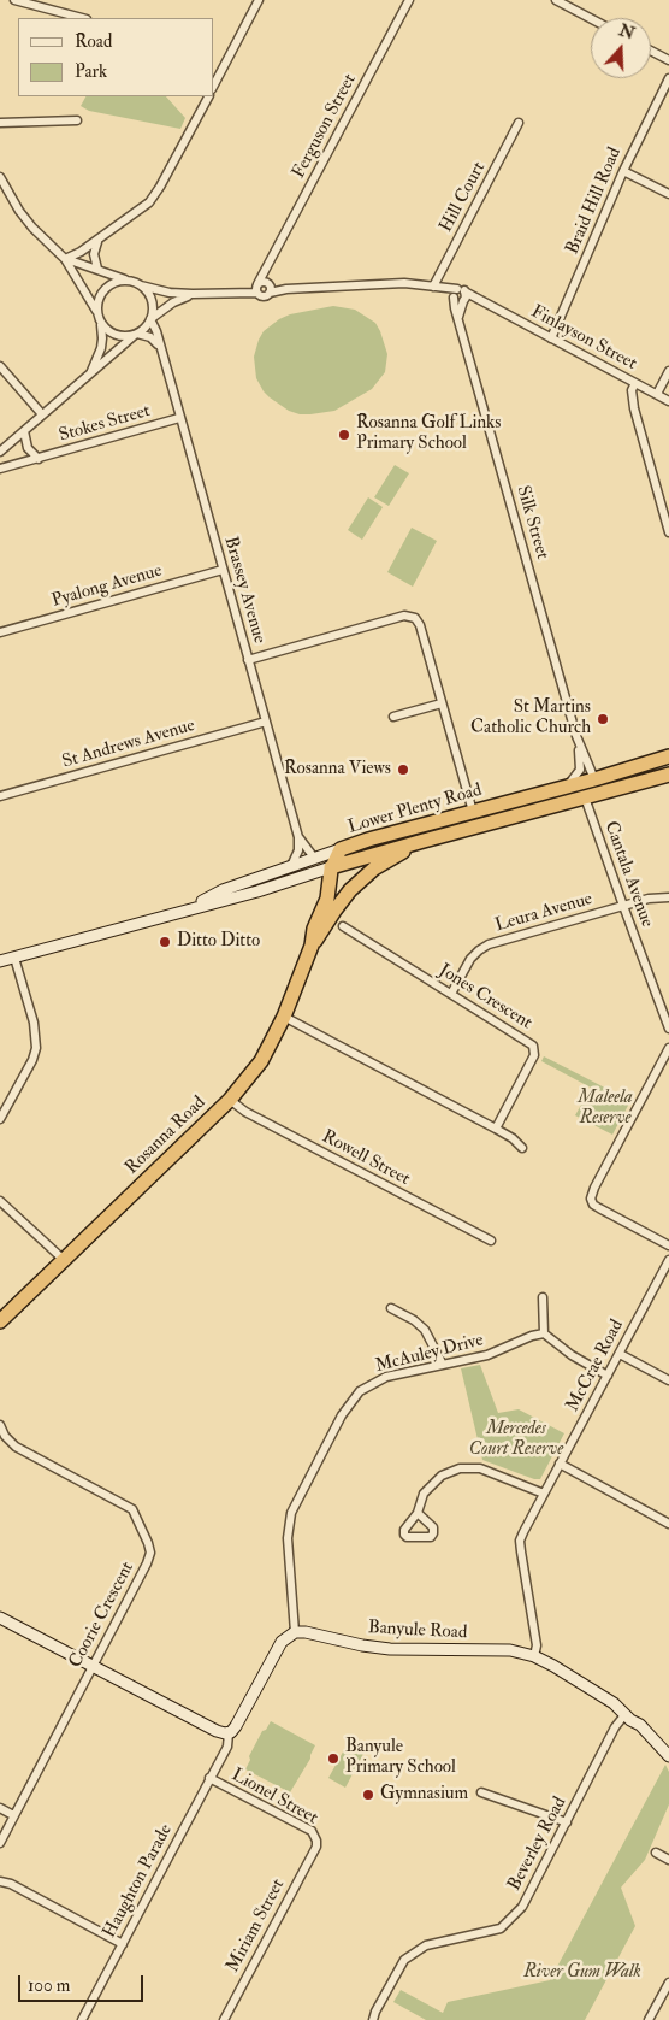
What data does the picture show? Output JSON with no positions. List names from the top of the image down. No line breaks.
{"streets":{"highway":["Lower Plenty Road","Rosanna Road"],"street":["Ferguson Street","Hill Court","Braid Hill Road","Finlayson Street","Stokes Street","Silk Street","Pyalong Avenue","Brassey Avenue","St Andrews Avenue","Cantala Avenue","Leura Avenue","Jones Crescent","Rowell Street","McAuley Drive","McCrae Road","Coorie Crescent","Banyule Road","Lionel Street","Beverley Road","Haughton Parade","Miriam Street"]},"crossings":[["Ferguson Street","Finlayson Street"],["Hill Court","Finlayson Street"],["Braid Hill Road","Finlayson Street"],["Finlayson Street","Silk Street"],["Stokes Street","Brassey Avenue"],["Silk Street","Lower Plenty Road"],["Pyalong Avenue","Brassey Avenue"],["Brassey Avenue","St Andrews Avenue"],["Brassey Avenue","Lower Plenty Road"],["Lower Plenty Road","Cantala Avenue"],["Lower Plenty Road","Rosanna Road"],["Cantala Avenue","Leura Avenue"],["Leura Avenue","Jones Crescent"],["Rosanna Road","Rowell Street"],["McAuley Drive","Banyule Road"],["McCrae Road","Banyule Road"],["Banyule Road","Beverley Road"],["Lionel Street","Haughton Parade"],["Lionel Street","Miriam Street"]],"parks":["Maleela Reserve","Mercedes Court Reserve","River Gum Walk"],"places":["Rosanna Golf Links Primary School","St Martins Catholic Church","Rosanna Views","Ditto Ditto","Banyule Primary School","Gymnasium"],"legend":["Road","Park"],"scale_bar":"100 m","north":"top"}
